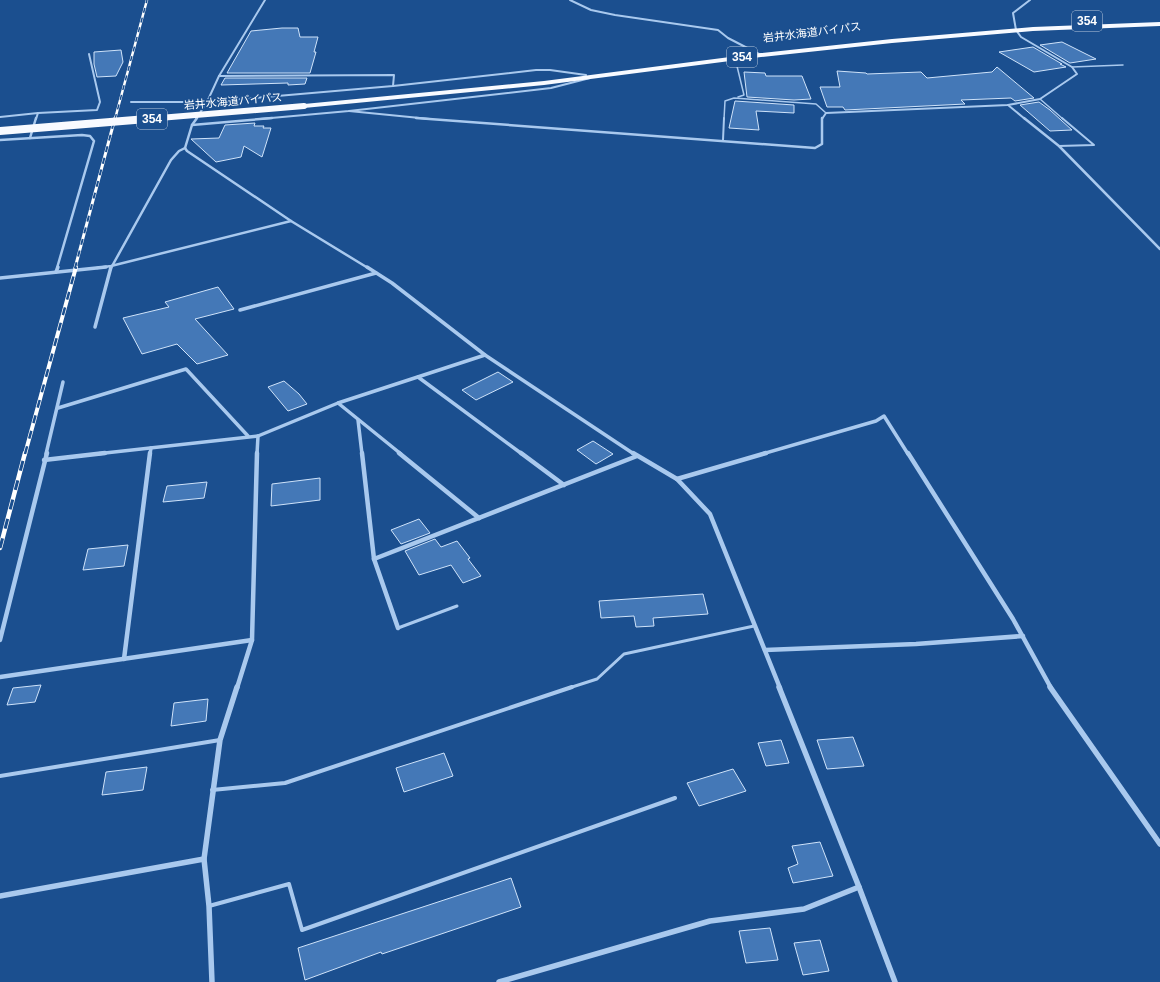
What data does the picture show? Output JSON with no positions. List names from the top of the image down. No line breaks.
{"streets":{"highway":["354","岩井水海道バイパス"]}}
